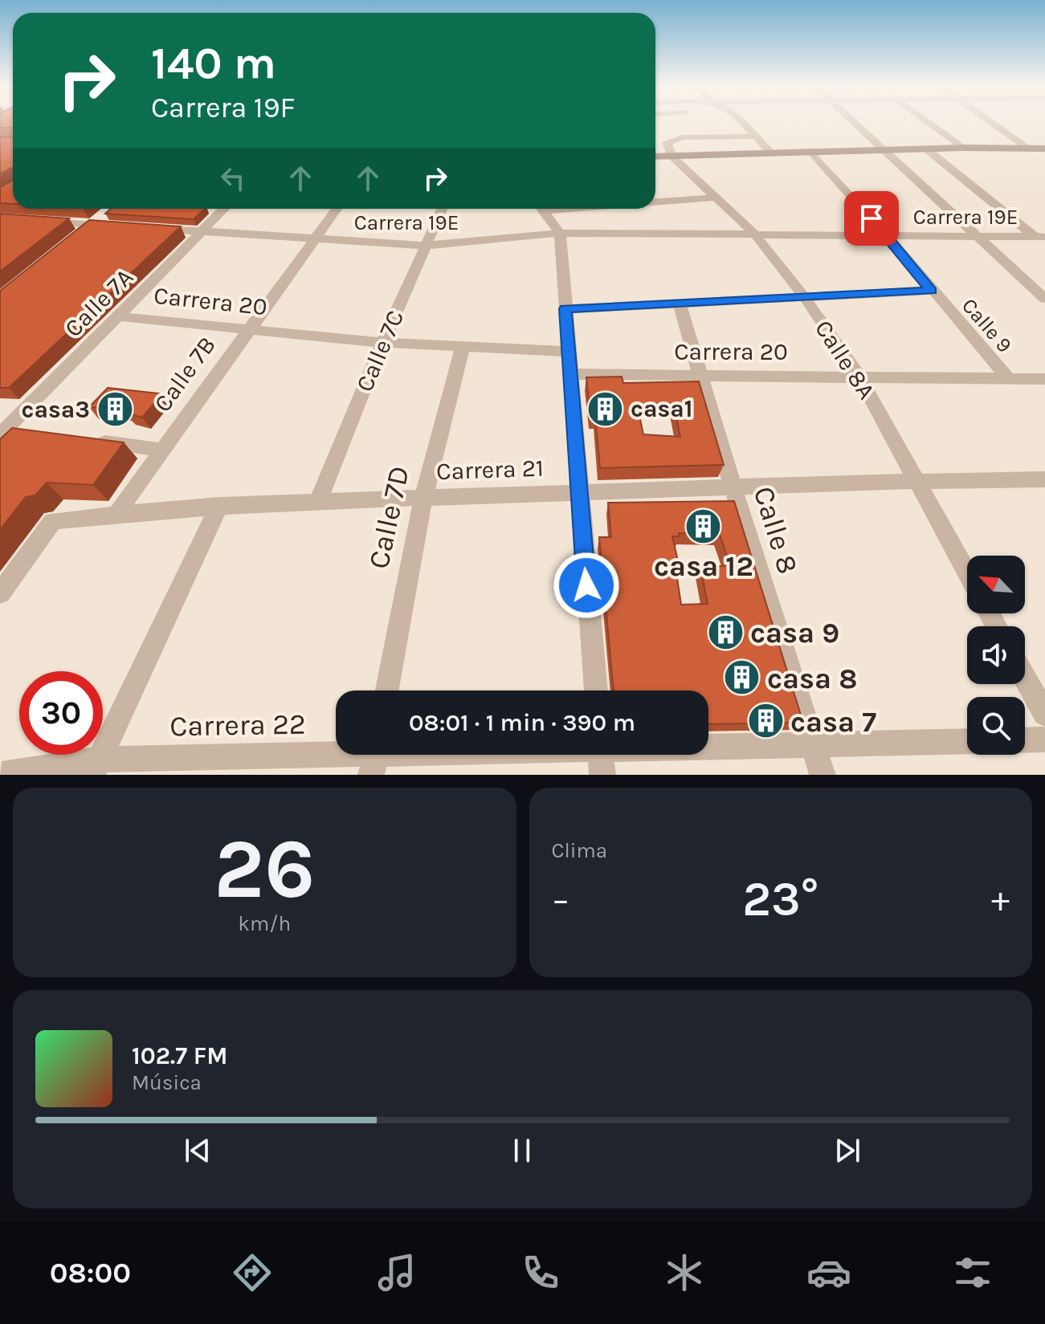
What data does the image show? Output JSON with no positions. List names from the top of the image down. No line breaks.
{"streets":{"street":["Carrera 19E","Carrera 20","Calle 7A","Calle 9","Calle 7C","Calle 8A","Calle 7B","Carrera 21","Calle 7D","Calle 8","Carrera 22"]},"crossings":[["Carrera 19E","Calle 7A"],["Carrera 19E","Calle 9"],["Carrera 19E","Calle 7C"],["Carrera 19E","Calle 8A"],["Carrera 19E","Calle 7B"],["Carrera 20","Calle 7A"],["Carrera 20","Calle 9"],["Carrera 20","Calle 7C"],["Carrera 20","Calle 8A"],["Carrera 20","Calle 7B"],["Carrera 20","Calle 7D"],["Carrera 20","Calle 8"],["Calle 7C","Carrera 21"],["Calle 8A","Carrera 21"],["Calle 7B","Carrera 21"],["Carrera 21","Calle 7D"],["Carrera 21","Calle 8"],["Calle 8","Carrera 22"]],"places":{"building":["casa1","casa3","casa 12","casa 9","casa 8","casa 7"]},"north":"top left","page":{"turn":["140 m","Carrera 19F"],"limit":"30","trip":"08:01 · 1 min · 390 m","tile":[["26","km/h"],"Clima"],"heat":["−","23°","+"],"song":["102.7 FM","Música"],"tabs":"08:00"}}
